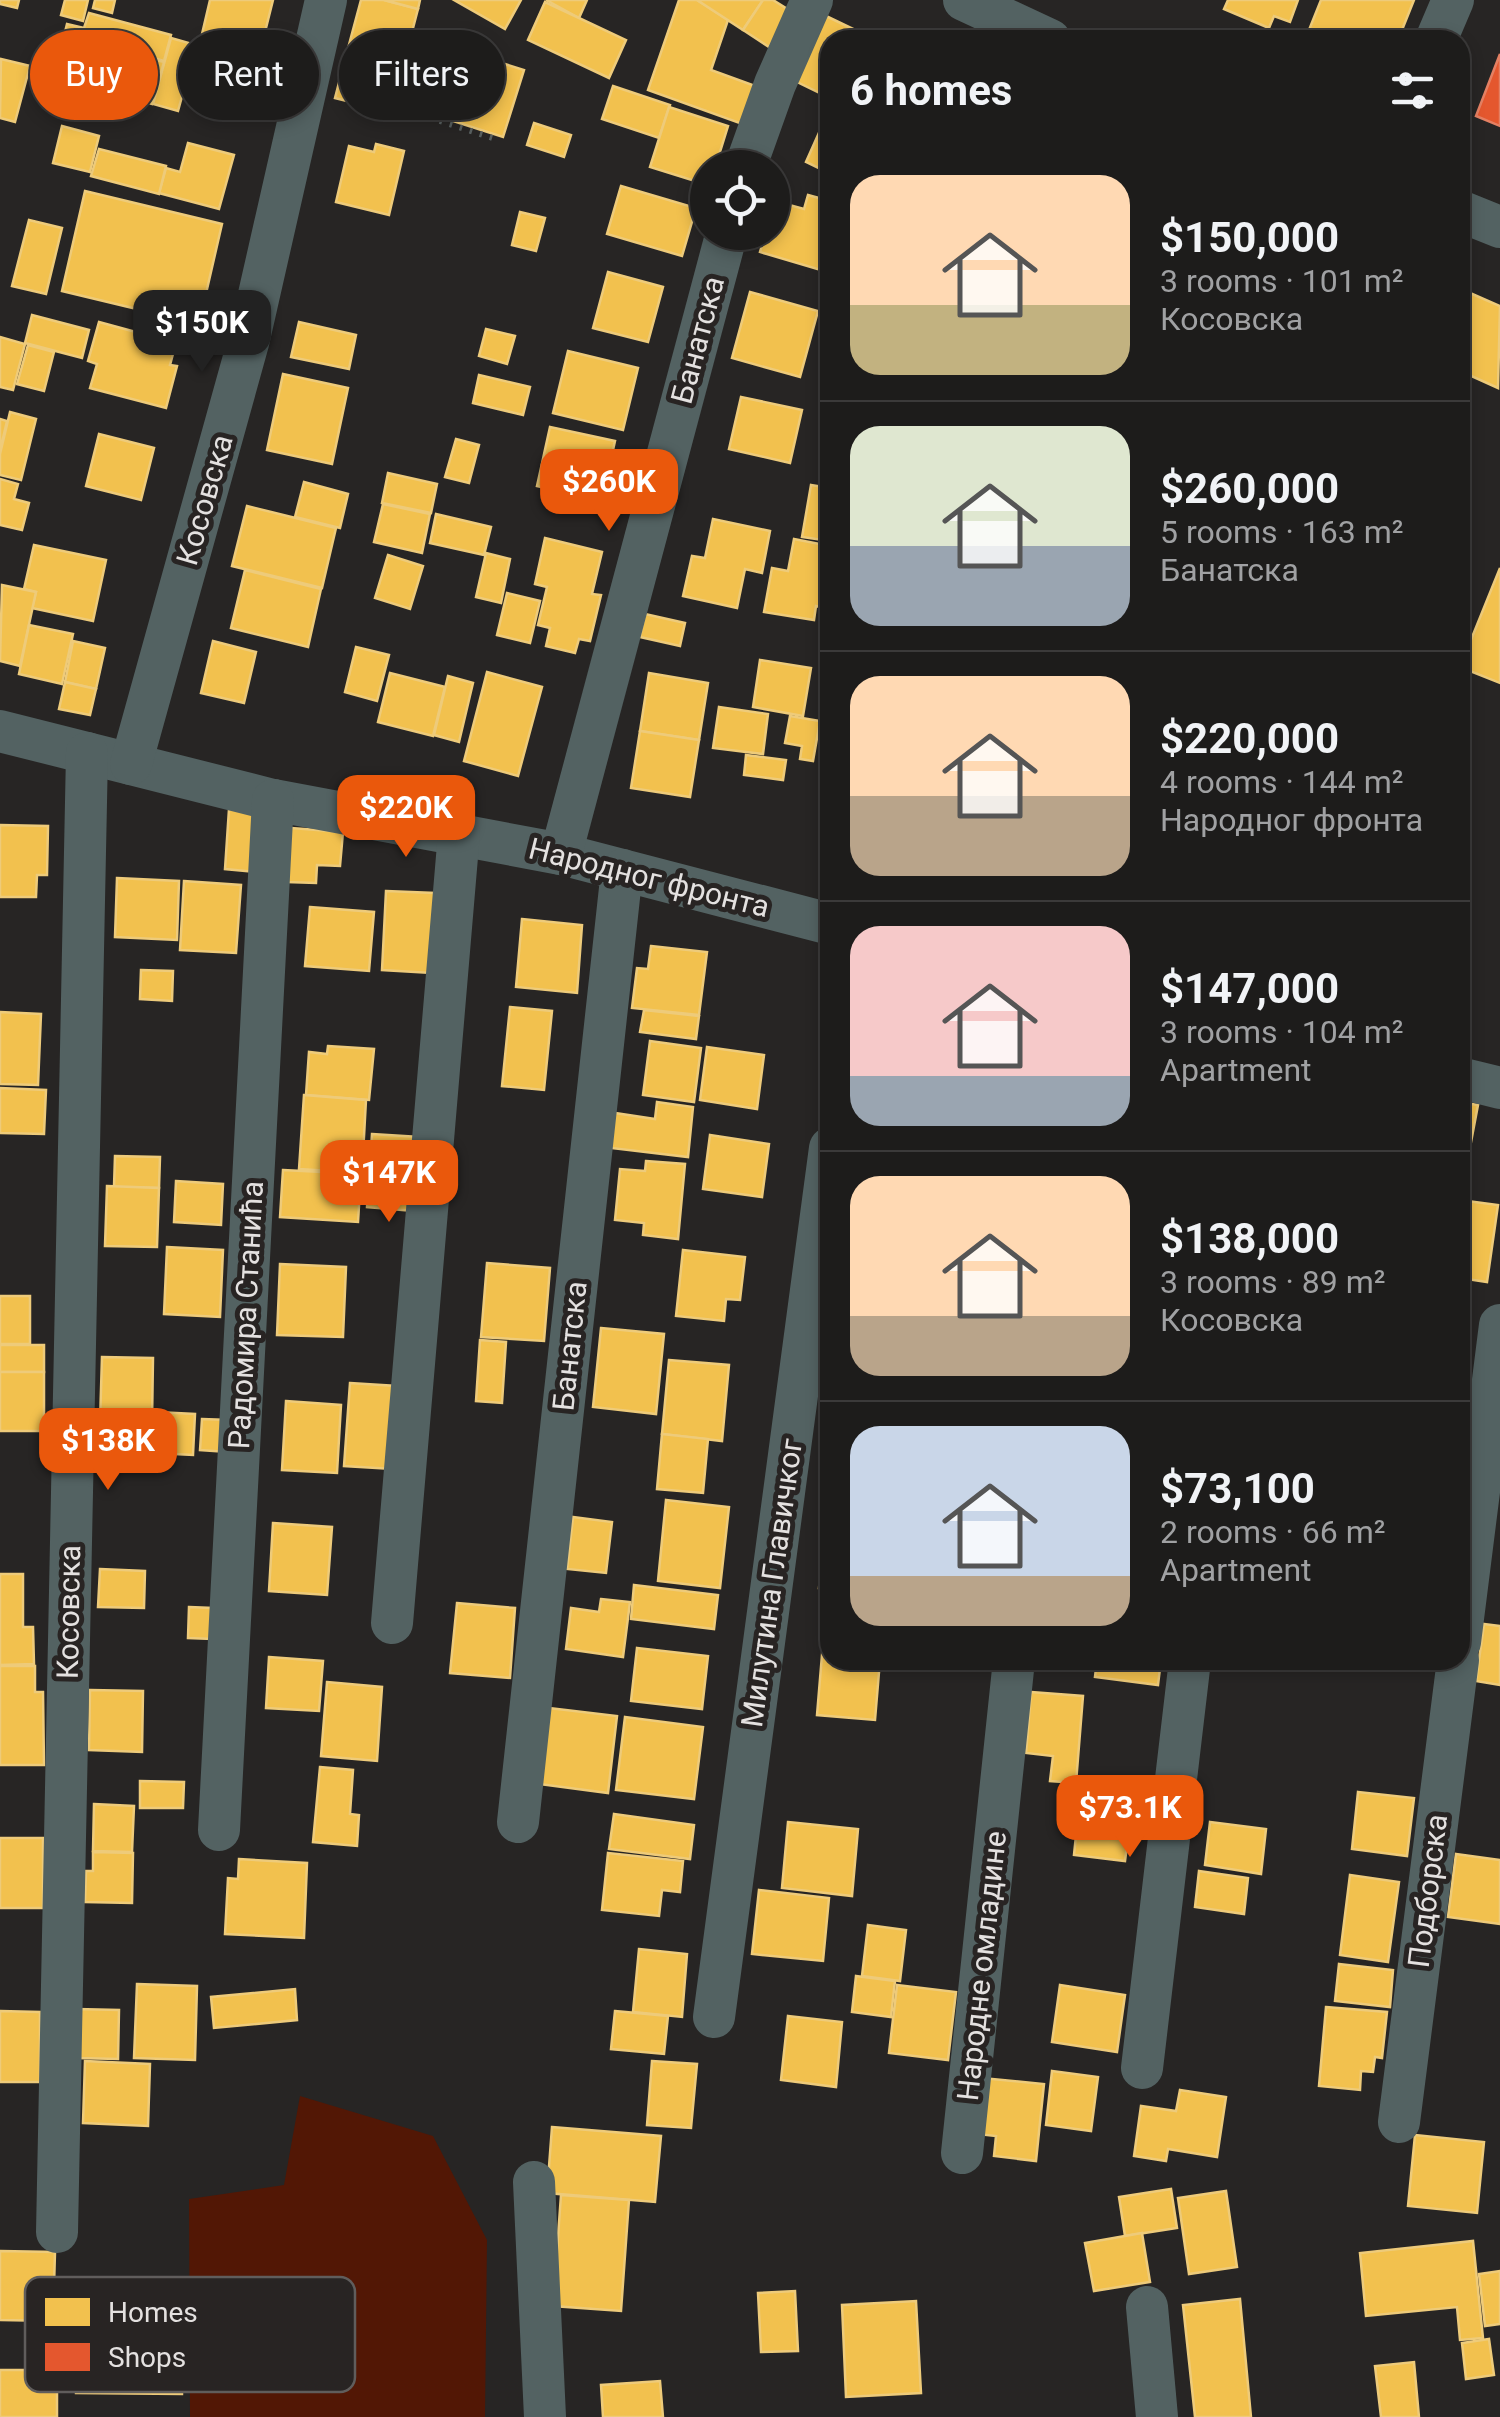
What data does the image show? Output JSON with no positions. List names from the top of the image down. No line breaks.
{"streets":{"street":["Банатска","Косовска","Народног фронта","Радомира Станића","Милутина Главичког","Подборска","Народне омладине"]},"crossings":[["Банатска","Народног фронта"],["Косовска","Народног фронта"],["Народног фронта","Радомира Станића"]],"legend":["Homes","Shops"],"page":{"chip":["Buy","Rent","Filters"],"heading":"6 homes","list":[{"name":"$150,000","note":"3 rooms · 101 m² · Косовска"},{"name":"$260,000","note":"5 rooms · 163 m² · Банатска"},{"name":"$220,000","note":"4 rooms · 144 m² · Народног фронта"},{"name":"$147,000","note":"3 rooms · 104 m² · Apartment"},{"name":"$138,000","note":"3 rooms · 89 m² · Косовска"},{"name":"$73,100","note":"2 rooms · 66 m² · Apartment"}],"price":["$150K","$260K","$220K","$147K","$138K","$73.1K"]}}
